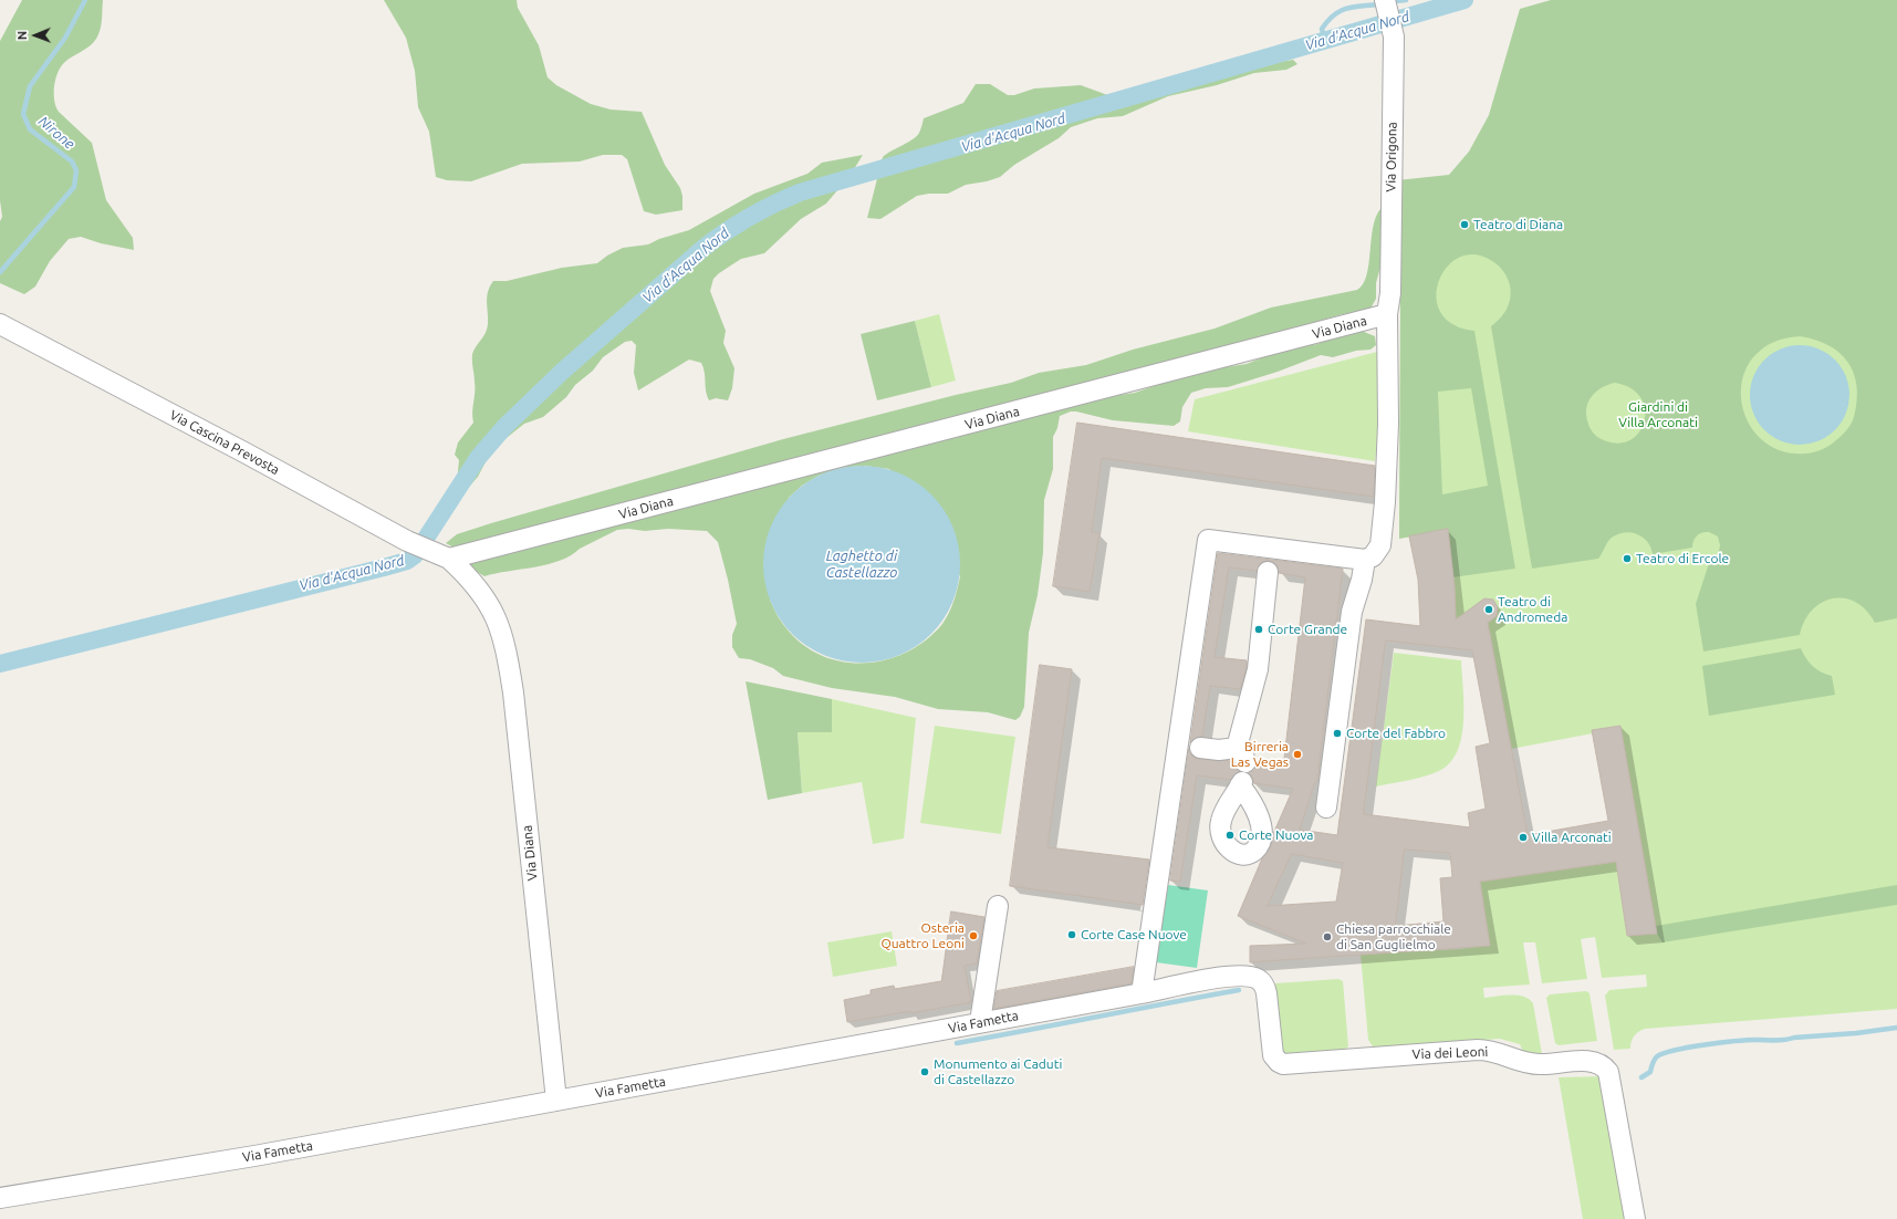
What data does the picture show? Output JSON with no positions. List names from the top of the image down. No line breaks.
{"streets":{"street":["Via Origona","Via Diana","Via Cascina Prevosta","Via Fametta","Via dei Leoni"]},"crossings":[["Via Origona","Via Diana"],["Via Diana","Via Cascina Prevosta"],["Via Diana","Via Fametta"],["Via Fametta","Via dei Leoni"]],"water":["Via d'Acqua Nord","Nirone","Laghetto di Castellazzo"],"parks":["Giardini di Villa Arconati"],"places":["Teatro di Diana","Teatro di Ercole","Teatro di Andromeda","Corte Grande","Corte del Fabbro","Birreria Las Vegas","Corte Nuova","Villa Arconati","Corte Case Nuove","Osteria Quattro Leoni","Chiesa parrocchiale di San Guglielmo","Monumento ai Caduti di Castellazzo"],"north":"left"}
